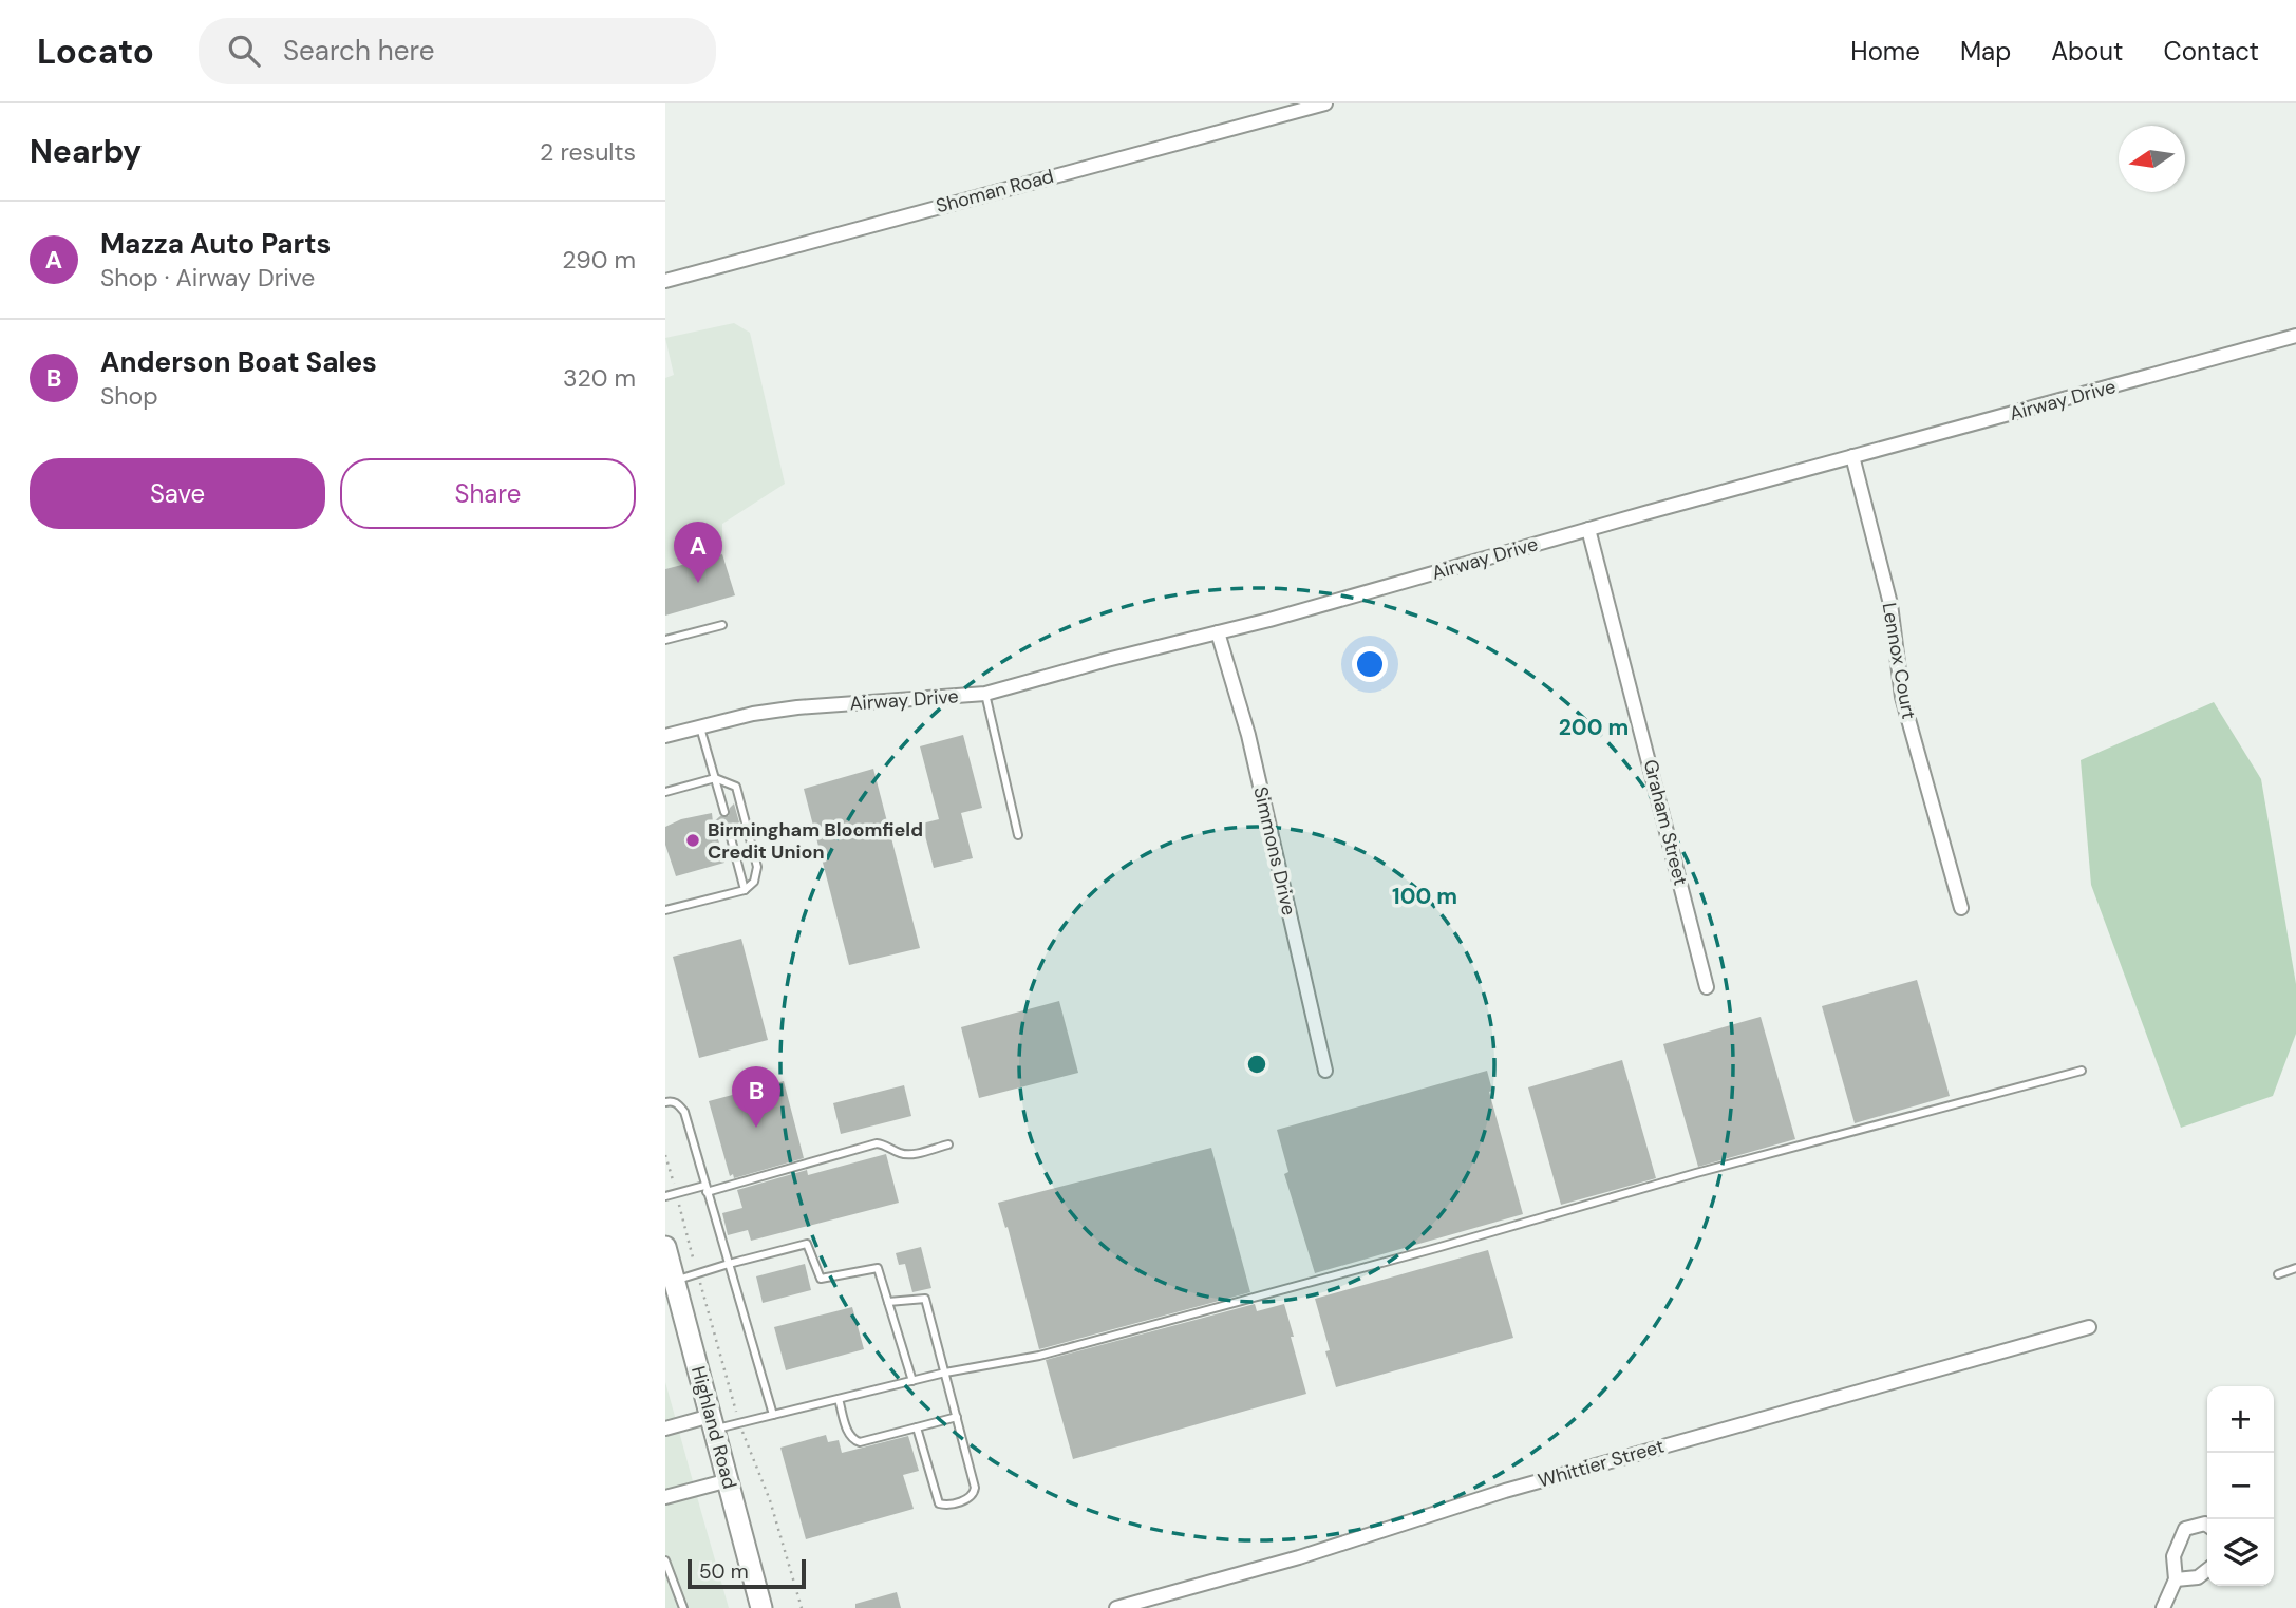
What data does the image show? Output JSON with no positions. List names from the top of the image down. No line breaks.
{"streets":{"highway":["Highland Road"],"street":["Shoman Road","Airway Drive","Lennox Court","Graham Street","Simmons Drive","Whittier Street"]},"crossings":[["Airway Drive","Lennox Court"],["Airway Drive","Graham Street"],["Airway Drive","Simmons Drive"]],"places":["Birmingham Bloomfield Credit Union"],"scale_bar":"50 m","north":"left","page":{"header":"Locato","search":"Search here","nav":["Home","Map","About","Contact"],"heading":["Nearby","2 results"],"list":[{"mark":"A","name":"Mazza Auto Parts","note":"Shop · Airway Drive","value":"290 m"},{"mark":"B","name":"Anderson Boat Sales","note":"Shop","value":"320 m"}],"buttons":["Save","Share"],"pins":["A","B"],"map_buttons":["+","−"],"scale":"50 m"},"rings":["200 m","100 m"]}
